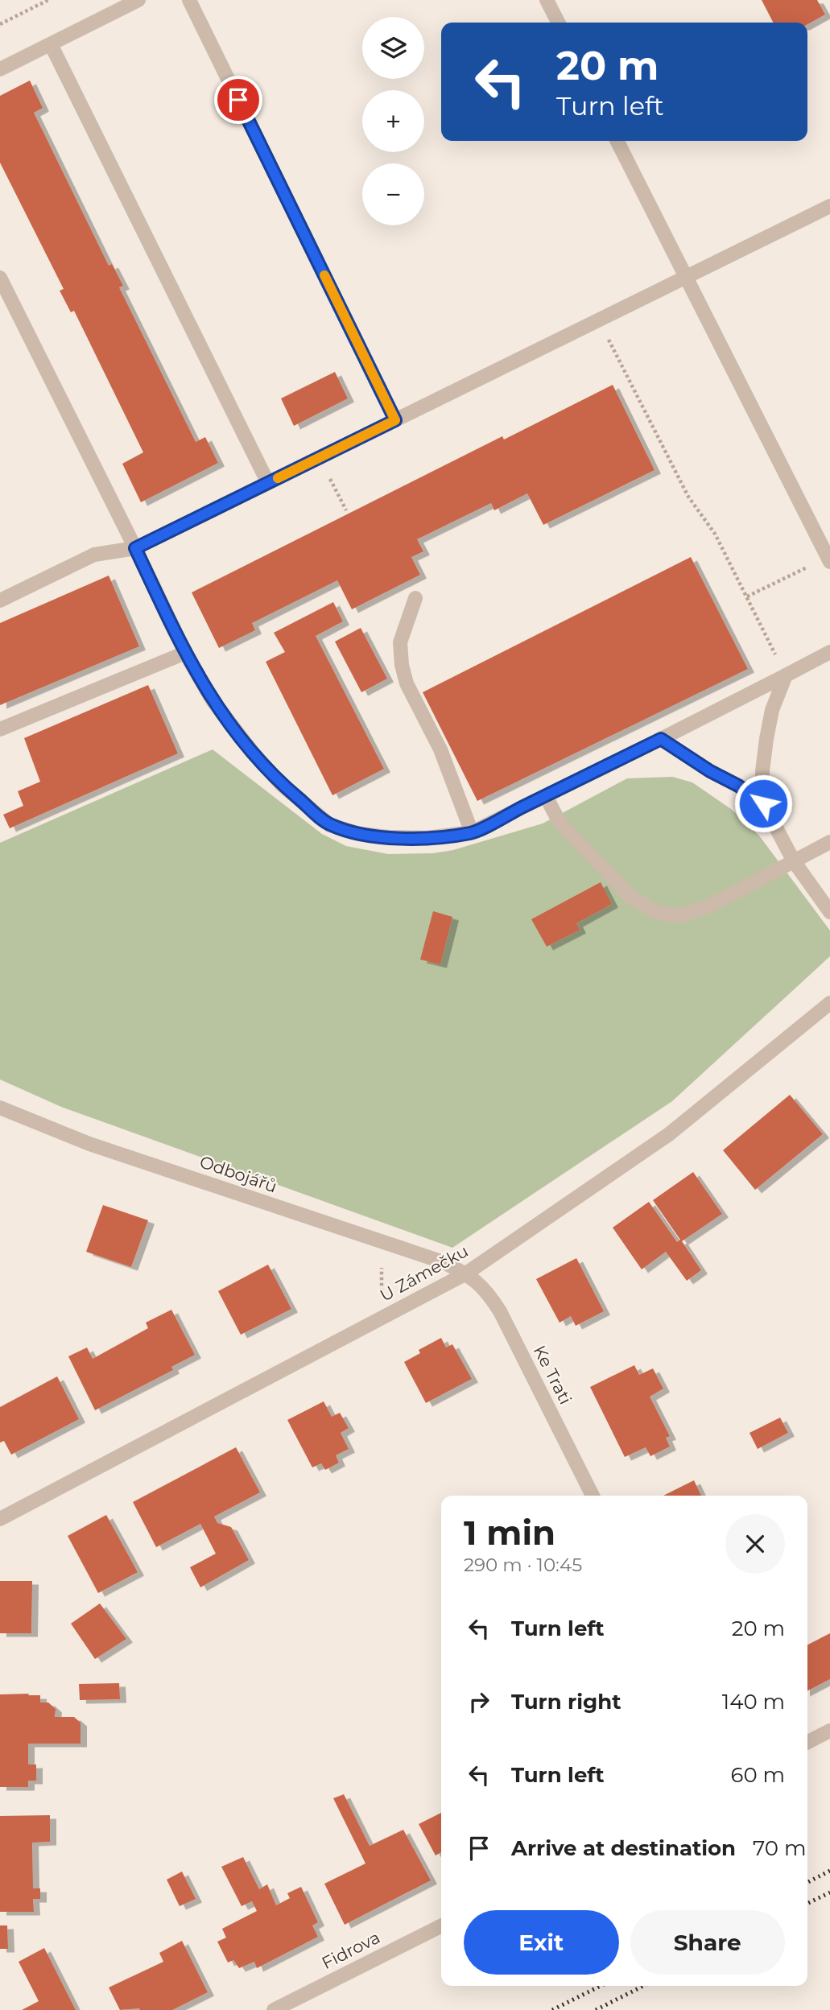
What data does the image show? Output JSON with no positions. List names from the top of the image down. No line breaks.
{"streets":{"street":["Odbojářů","U Zámečku","Ke Trati","Fidrova"]},"crossings":[["Odbojářů","U Zámečku"],["Odbojářů","Ke Trati"],["U Zámečku","Ke Trati"]],"page":{"map_buttons":["+","−"],"turn":["20 m","Turn left"],"heading":["1 min","290 m · 10:45"],"list":[{"name":"Turn left","value":"20 m"},{"name":"Turn right","value":"140 m"},{"name":"Turn left","value":"60 m"},{"name":"Arrive at destination","value":"70 m"}],"buttons":["Exit","Share"]}}
